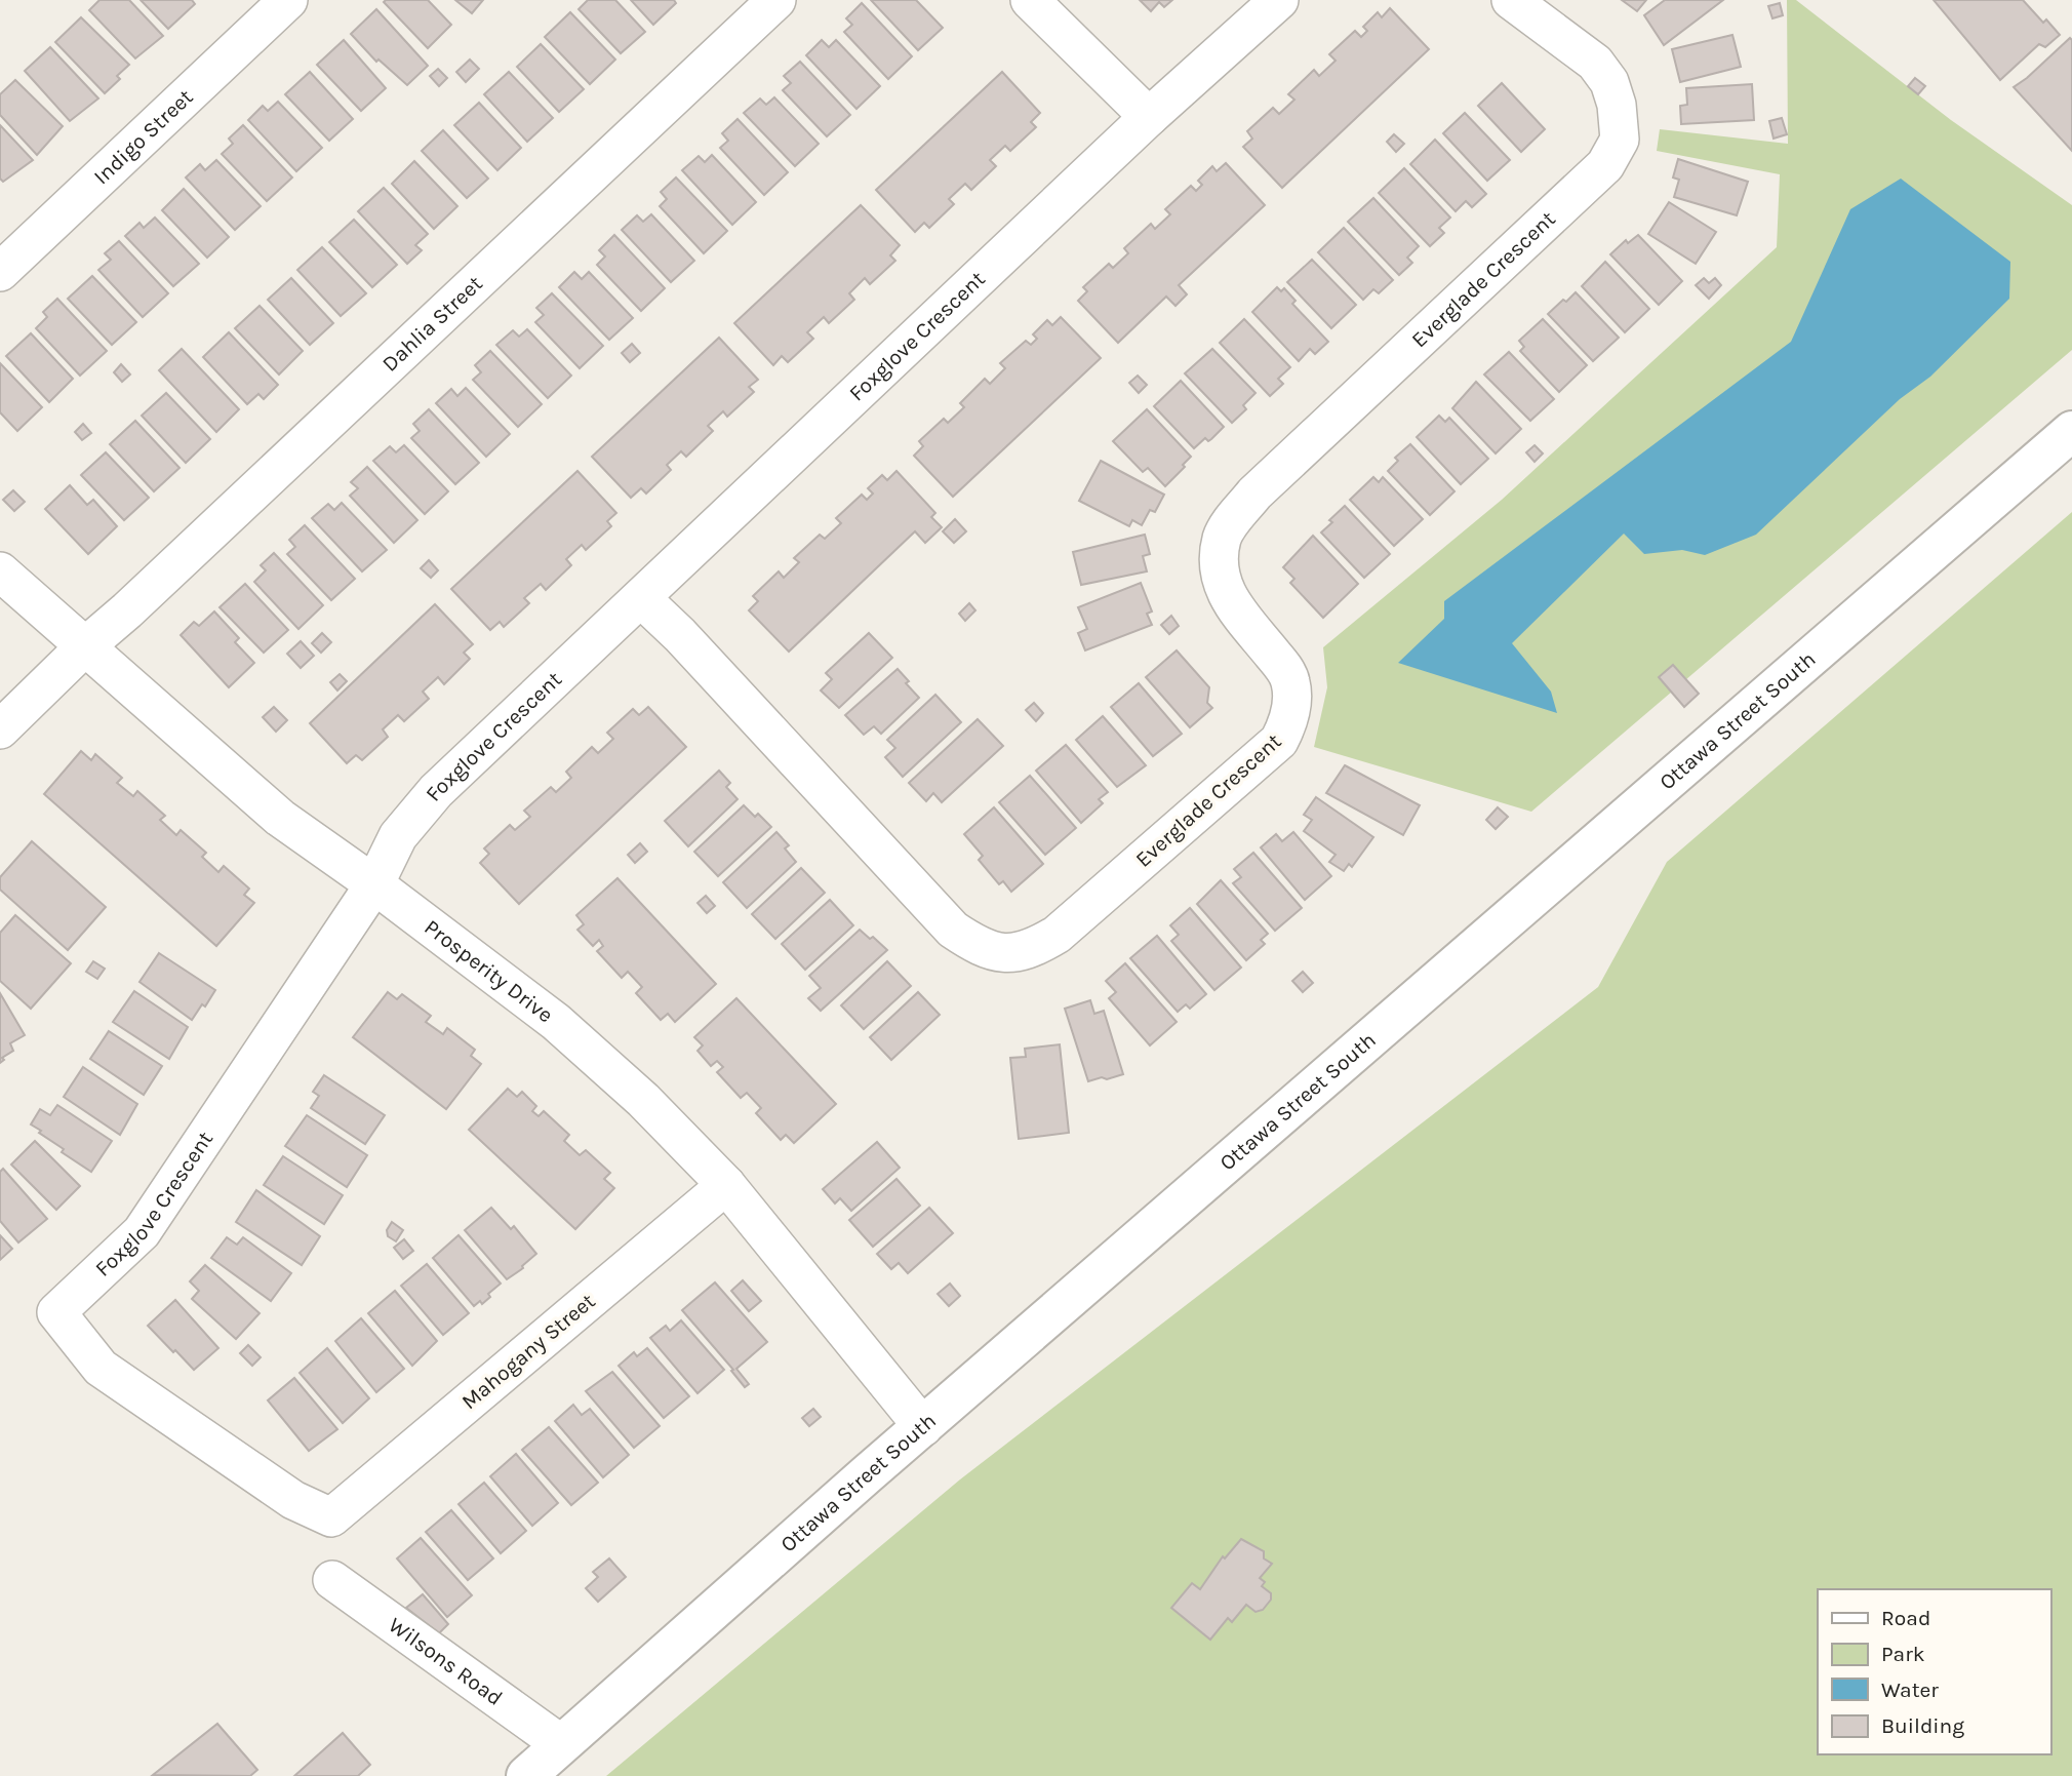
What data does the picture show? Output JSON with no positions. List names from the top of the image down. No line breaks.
{"streets":{"main road":["Ottawa Street South"],"street":["Indigo Street","Everglade Crescent","Dahlia Street","Foxglove Crescent","Prosperity Drive","Mahogany Street","Wilsons Road"]},"crossings":[["Everglade Crescent","Foxglove Crescent"],["Dahlia Street","Prosperity Drive"],["Foxglove Crescent","Prosperity Drive"],["Foxglove Crescent","Mahogany Street"],["Ottawa Street South","Prosperity Drive"],["Ottawa Street South","Wilsons Road"],["Prosperity Drive","Mahogany Street"]],"legend":["Road","Park","Water","Building"]}
